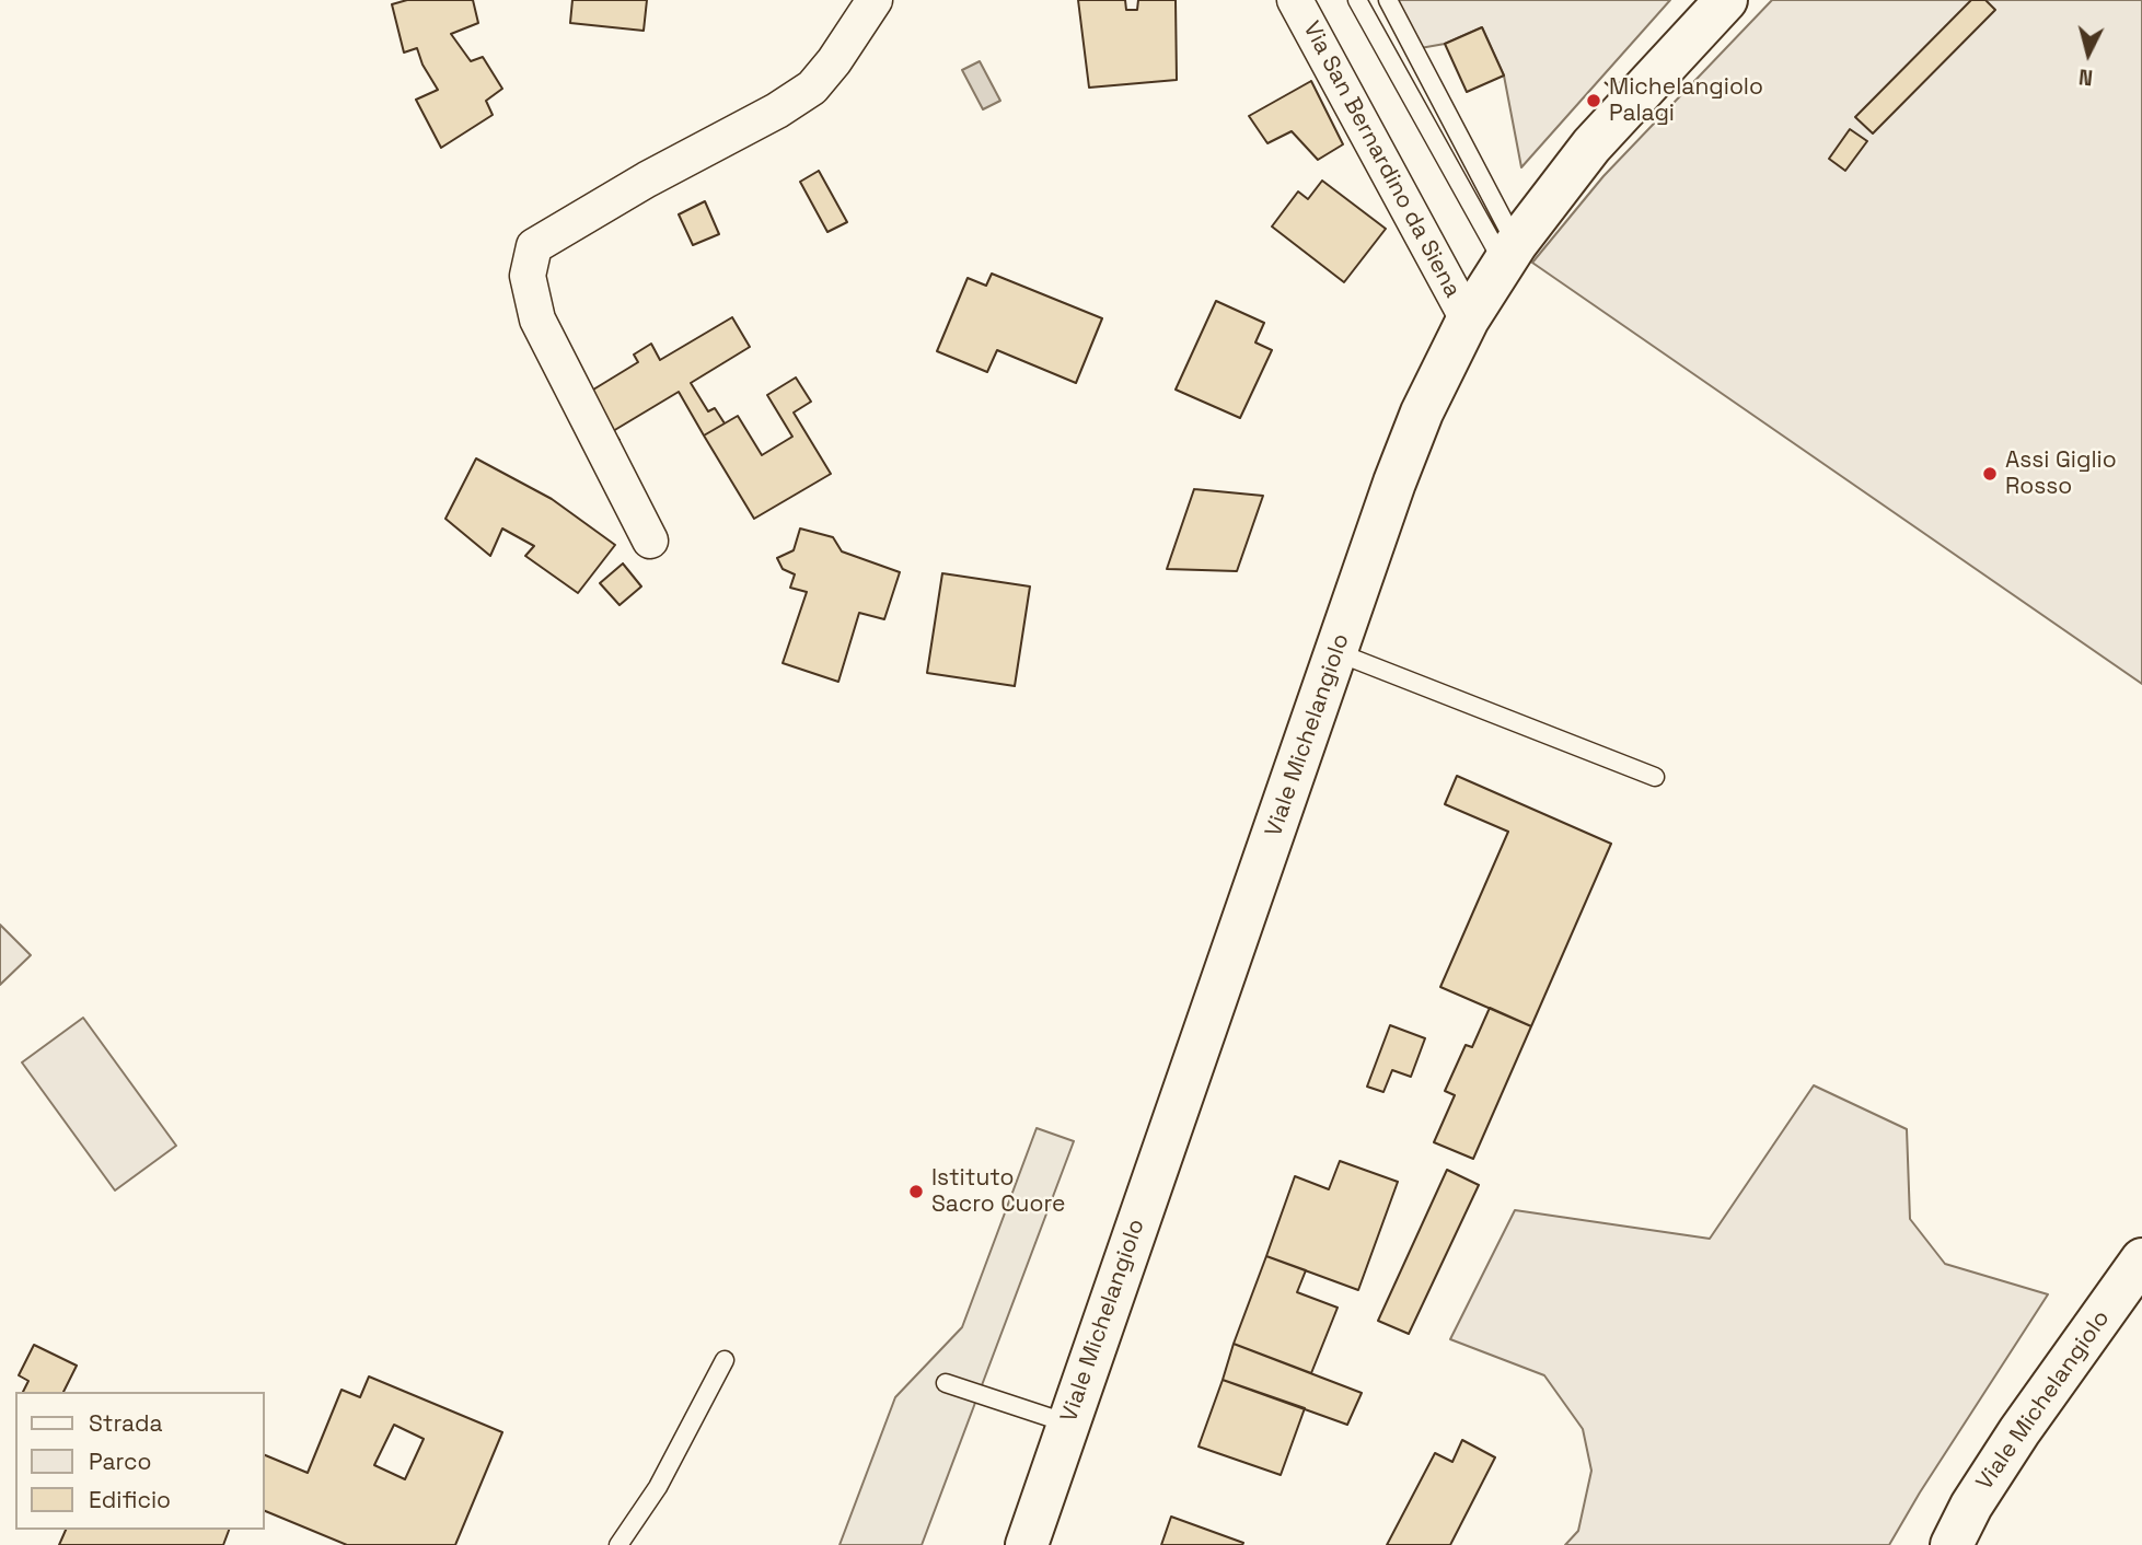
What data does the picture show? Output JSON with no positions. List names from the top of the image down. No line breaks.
{"streets":{"main road":["Viale Michelangiolo"],"street":["Via San Bernardino da Siena"]},"crossings":[["Via San Bernardino da Siena","Viale Michelangiolo"]],"places":["Michelangiolo Palagi","Assi Giglio Rosso","Istituto Sacro Cuore"],"legend":["Strada","Parco","Edificio"],"north":"bottom"}
